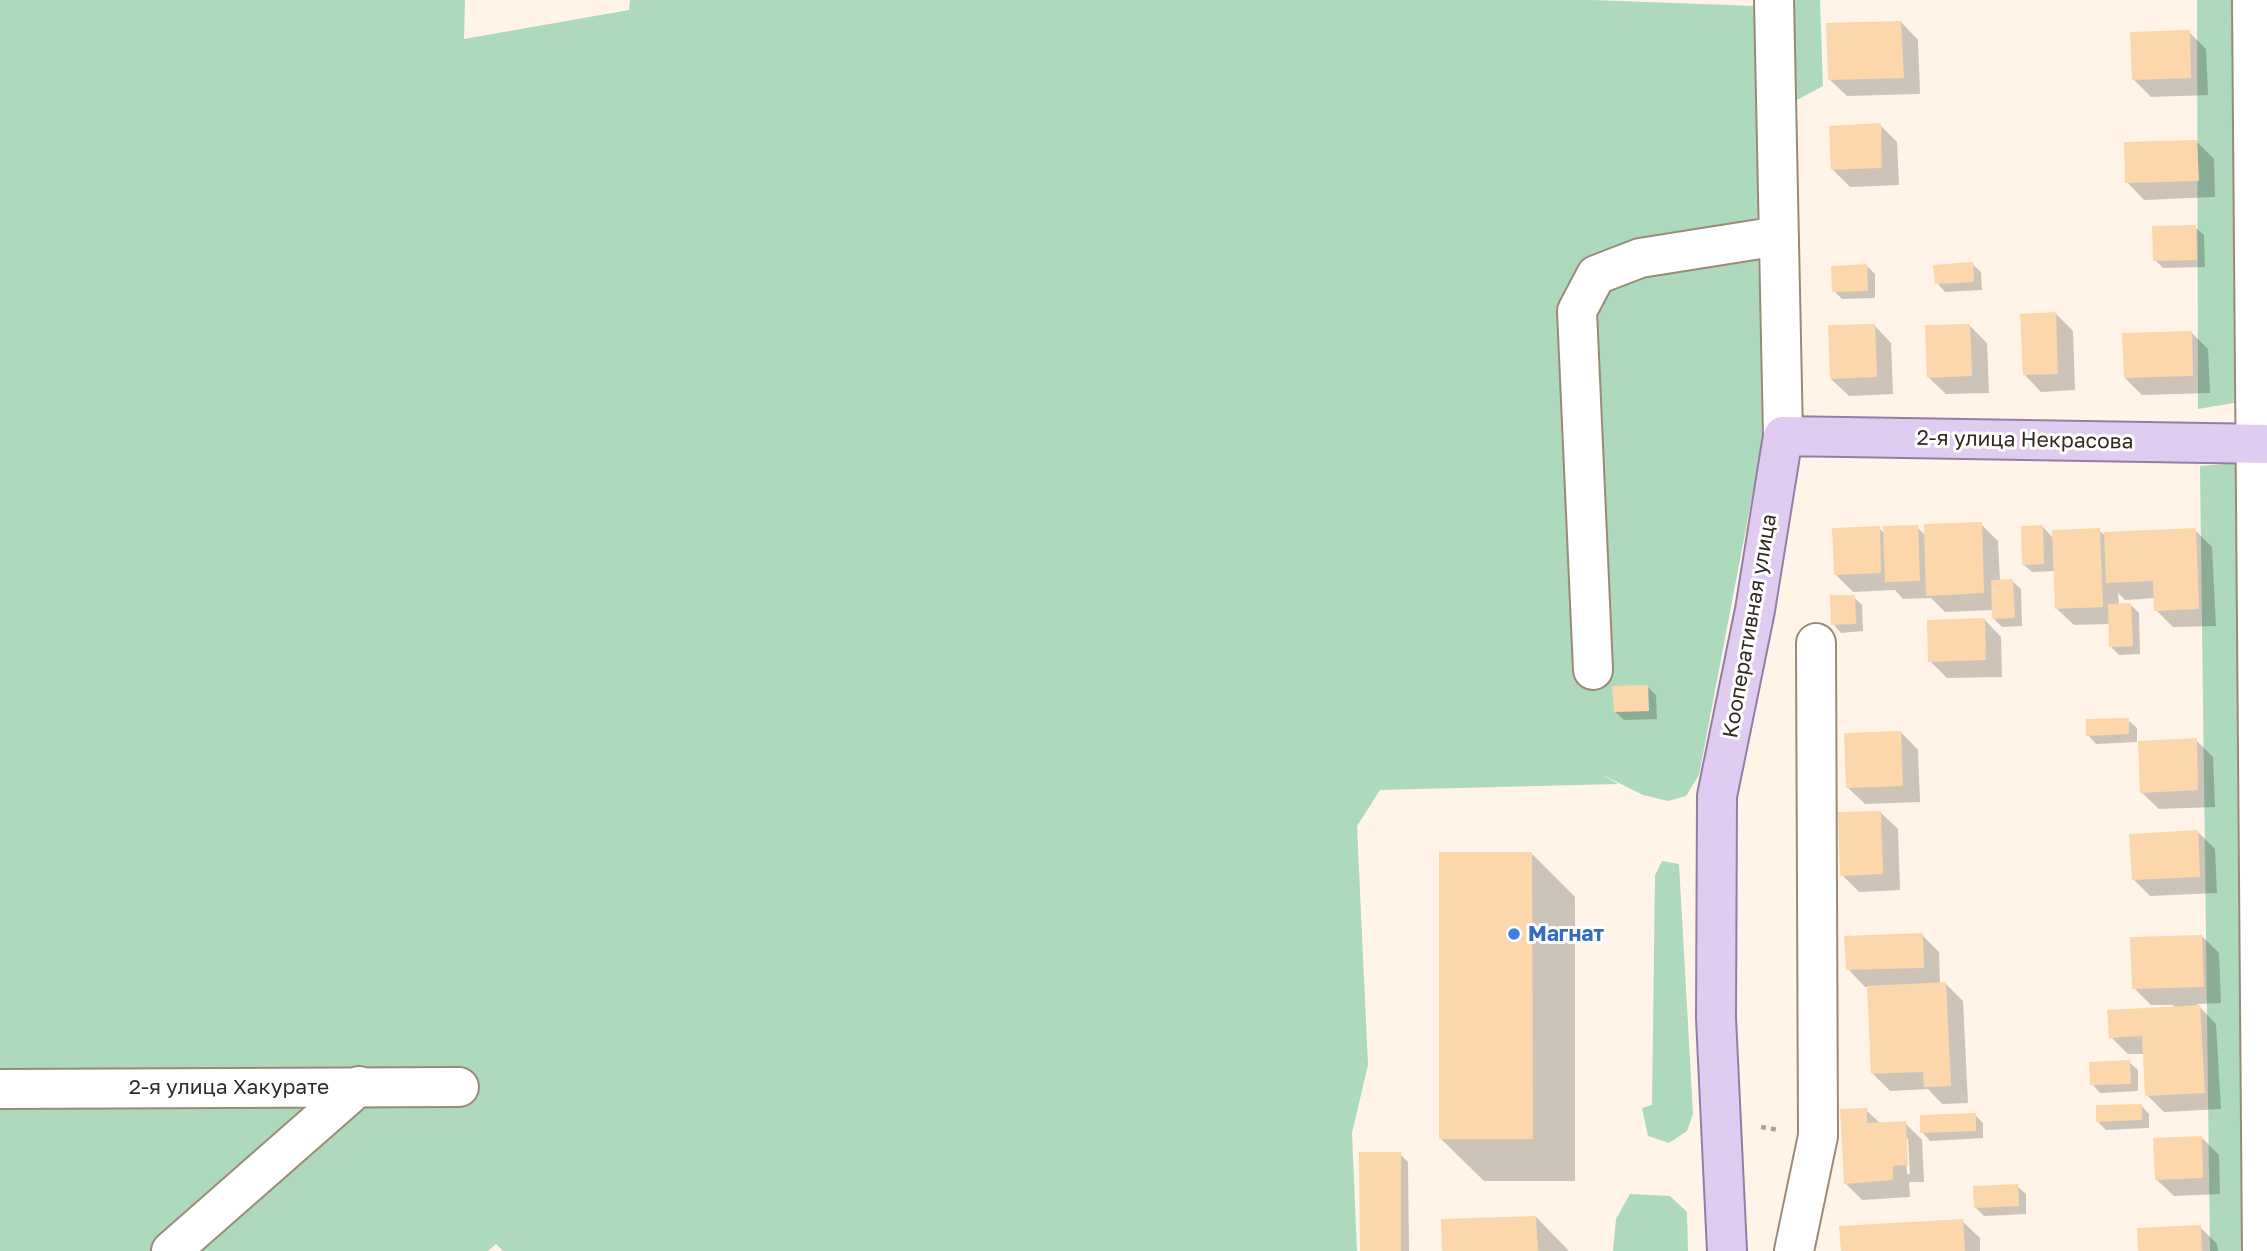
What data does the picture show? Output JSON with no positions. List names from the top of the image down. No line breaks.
{"streets":{"main road":["2-я улица Некрасова","Кооперативная улица"],"street":["2-я улица Хакурате"]},"crossings":[["2-я улица Некрасова","Кооперативная улица"]],"places":["Магнат"]}
